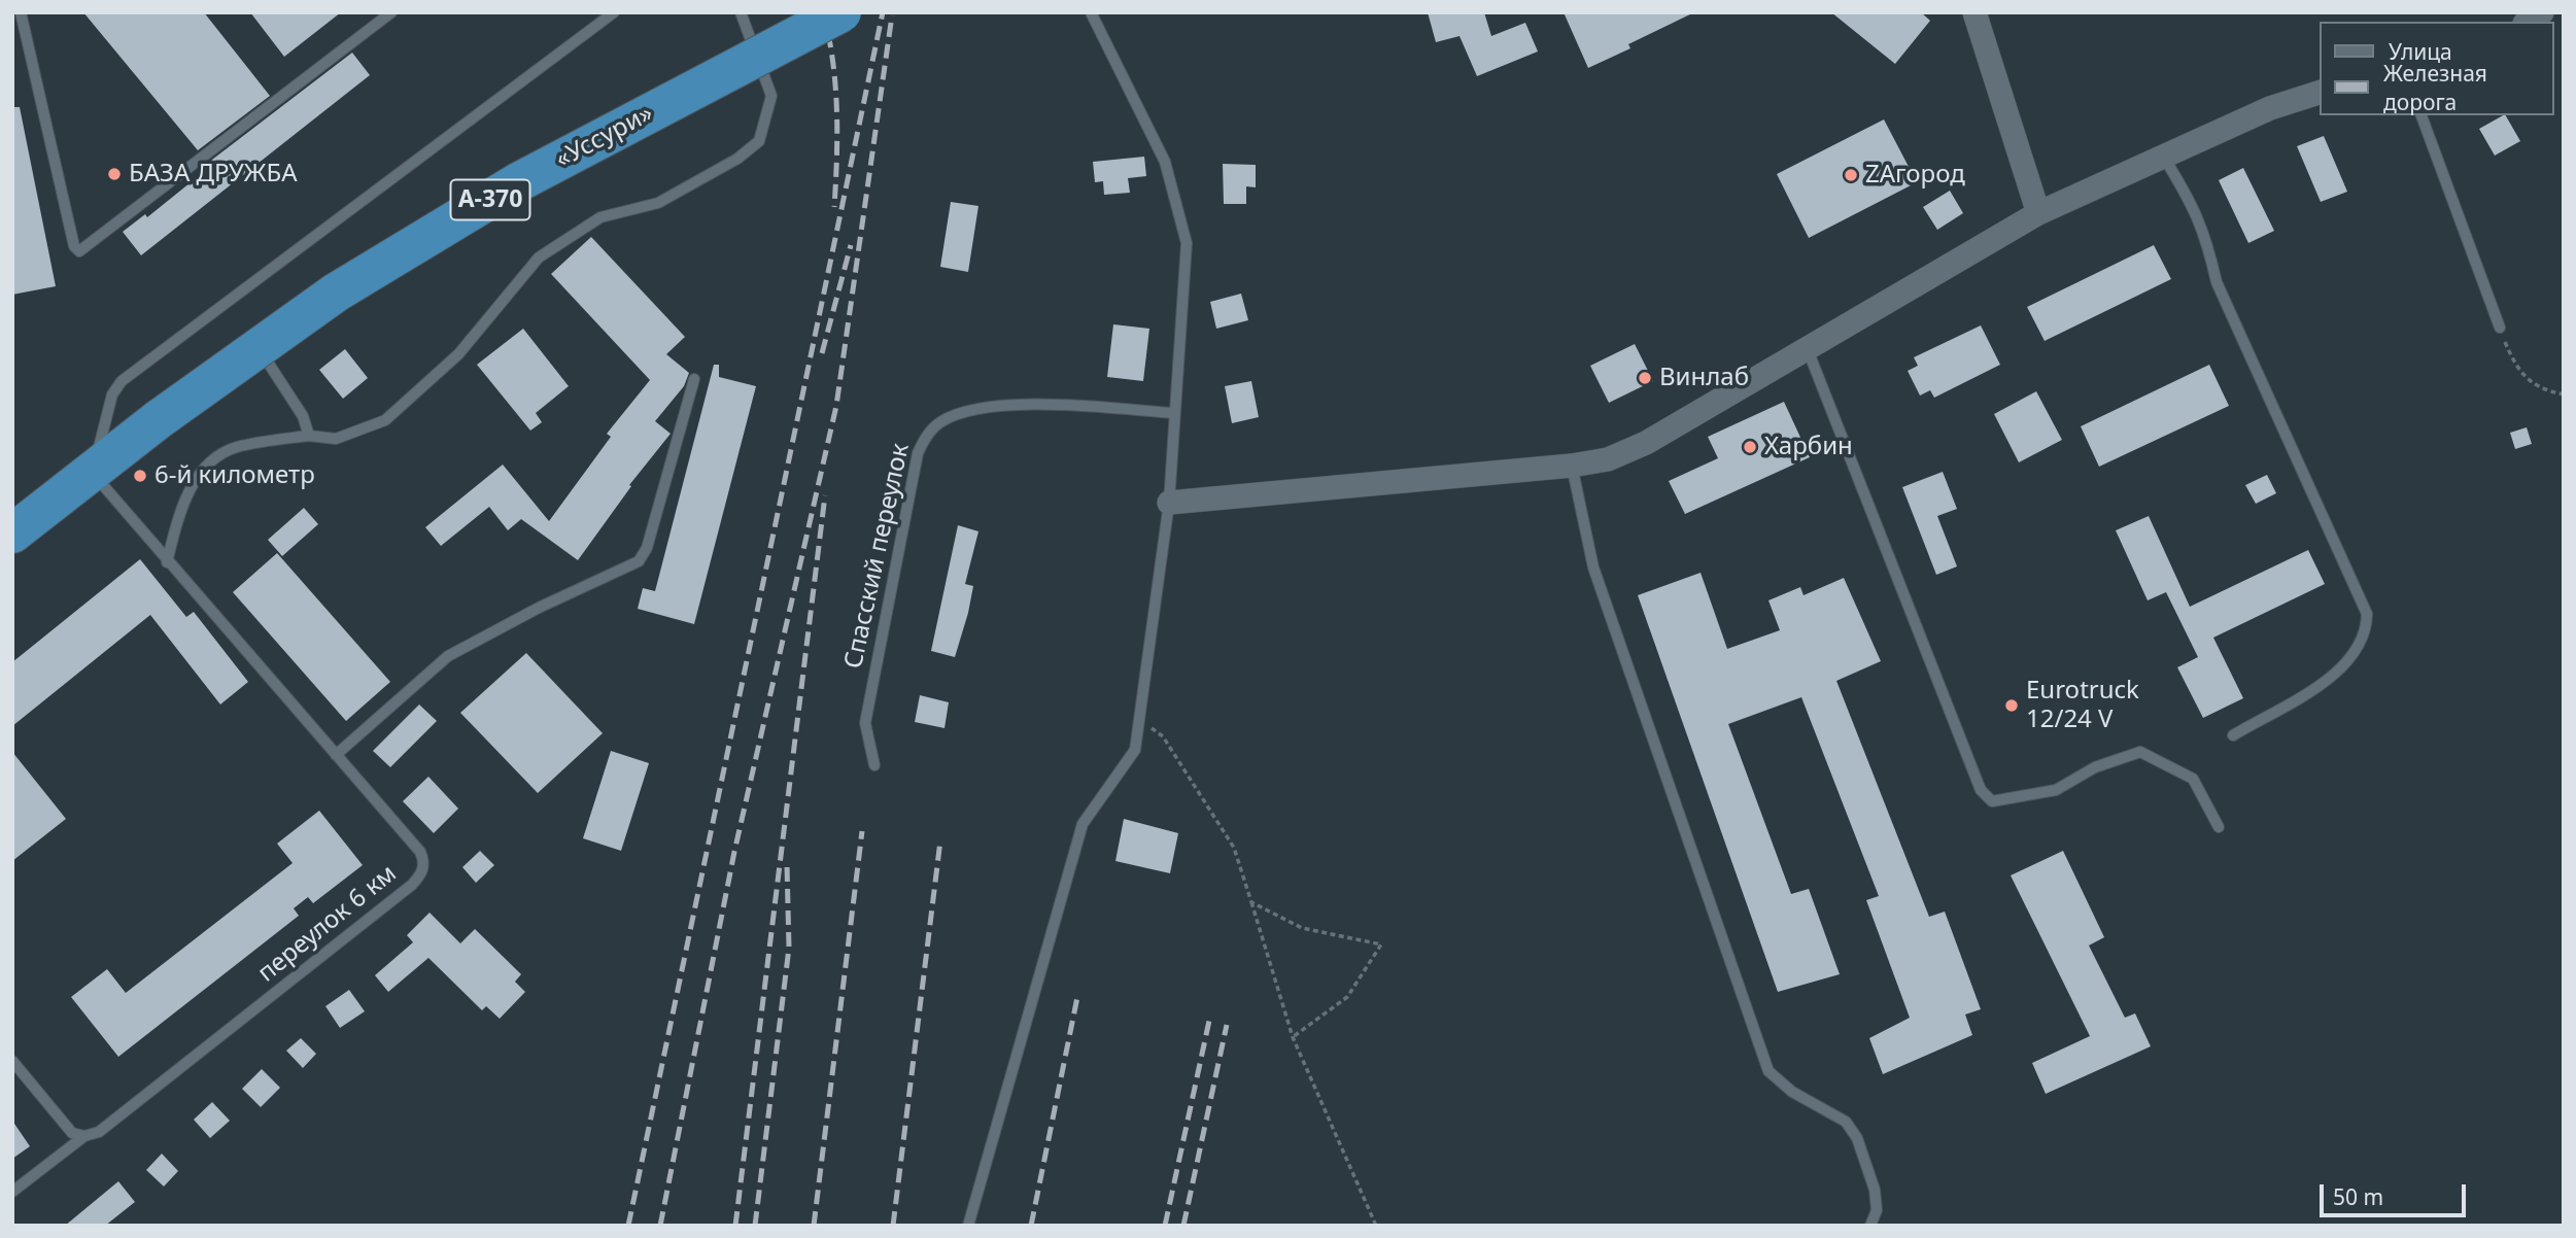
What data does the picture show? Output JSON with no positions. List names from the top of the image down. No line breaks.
{"streets":{"highway":["«Уссури»","А-370"],"lane":["Спасский переулок","переулок 6 км"]},"crossings":[["«Уссури»","А-370"],["«Уссури»","переулок 6 км"],["А-370","переулок 6 км"]],"places":["БАЗА ДРУЖБА","ZAгород","Винлаб","Харбин","6-й километр","Eurotruck 12/24 V"],"legend":["Улица","Железная дорога"],"scale_bar":"50 m"}
